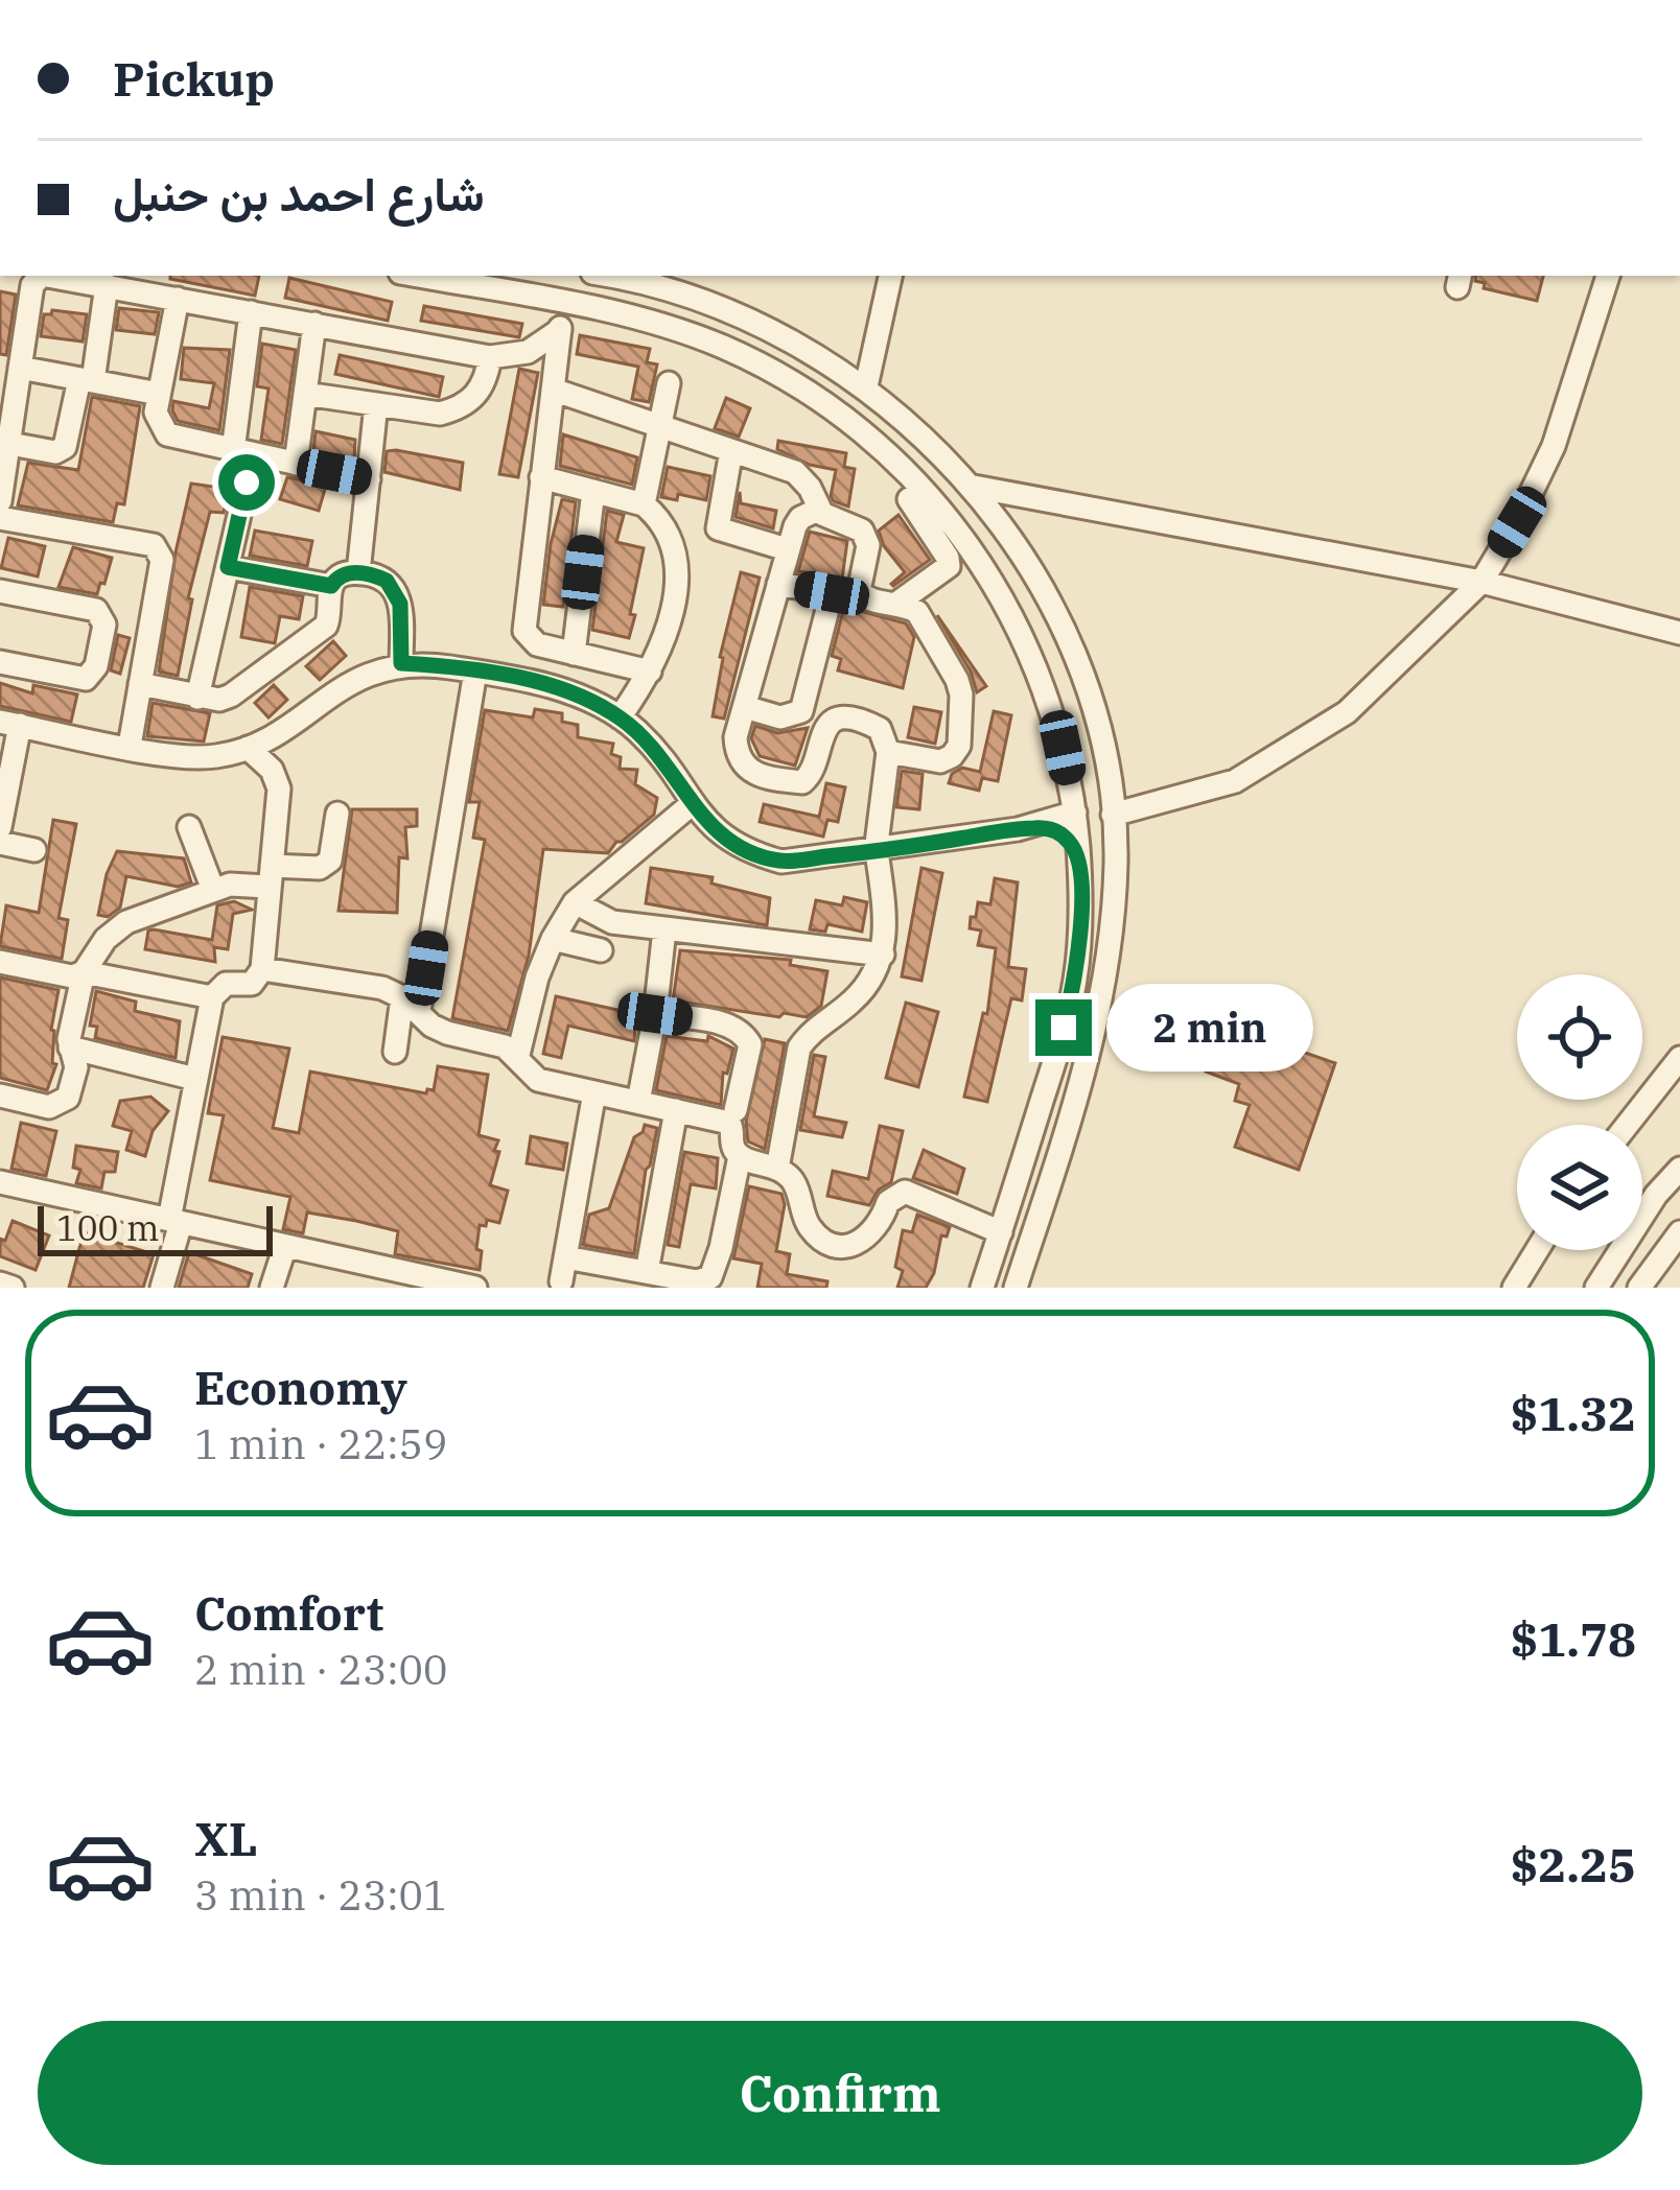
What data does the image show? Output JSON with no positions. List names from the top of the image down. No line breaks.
{"scale_bar":"100 m","page":{"banner":["Pickup","شارع احمد بن حنبل"],"bubble":"2 min","scale":"100 m","list":[{"name":"Economy","note":"1 min · 22:59","value":"$1.32"},{"name":"Comfort","note":"2 min · 23:00","value":"$1.78"},{"name":"XL","note":"3 min · 23:01","value":"$2.25"}],"buttons":"Confirm"}}
